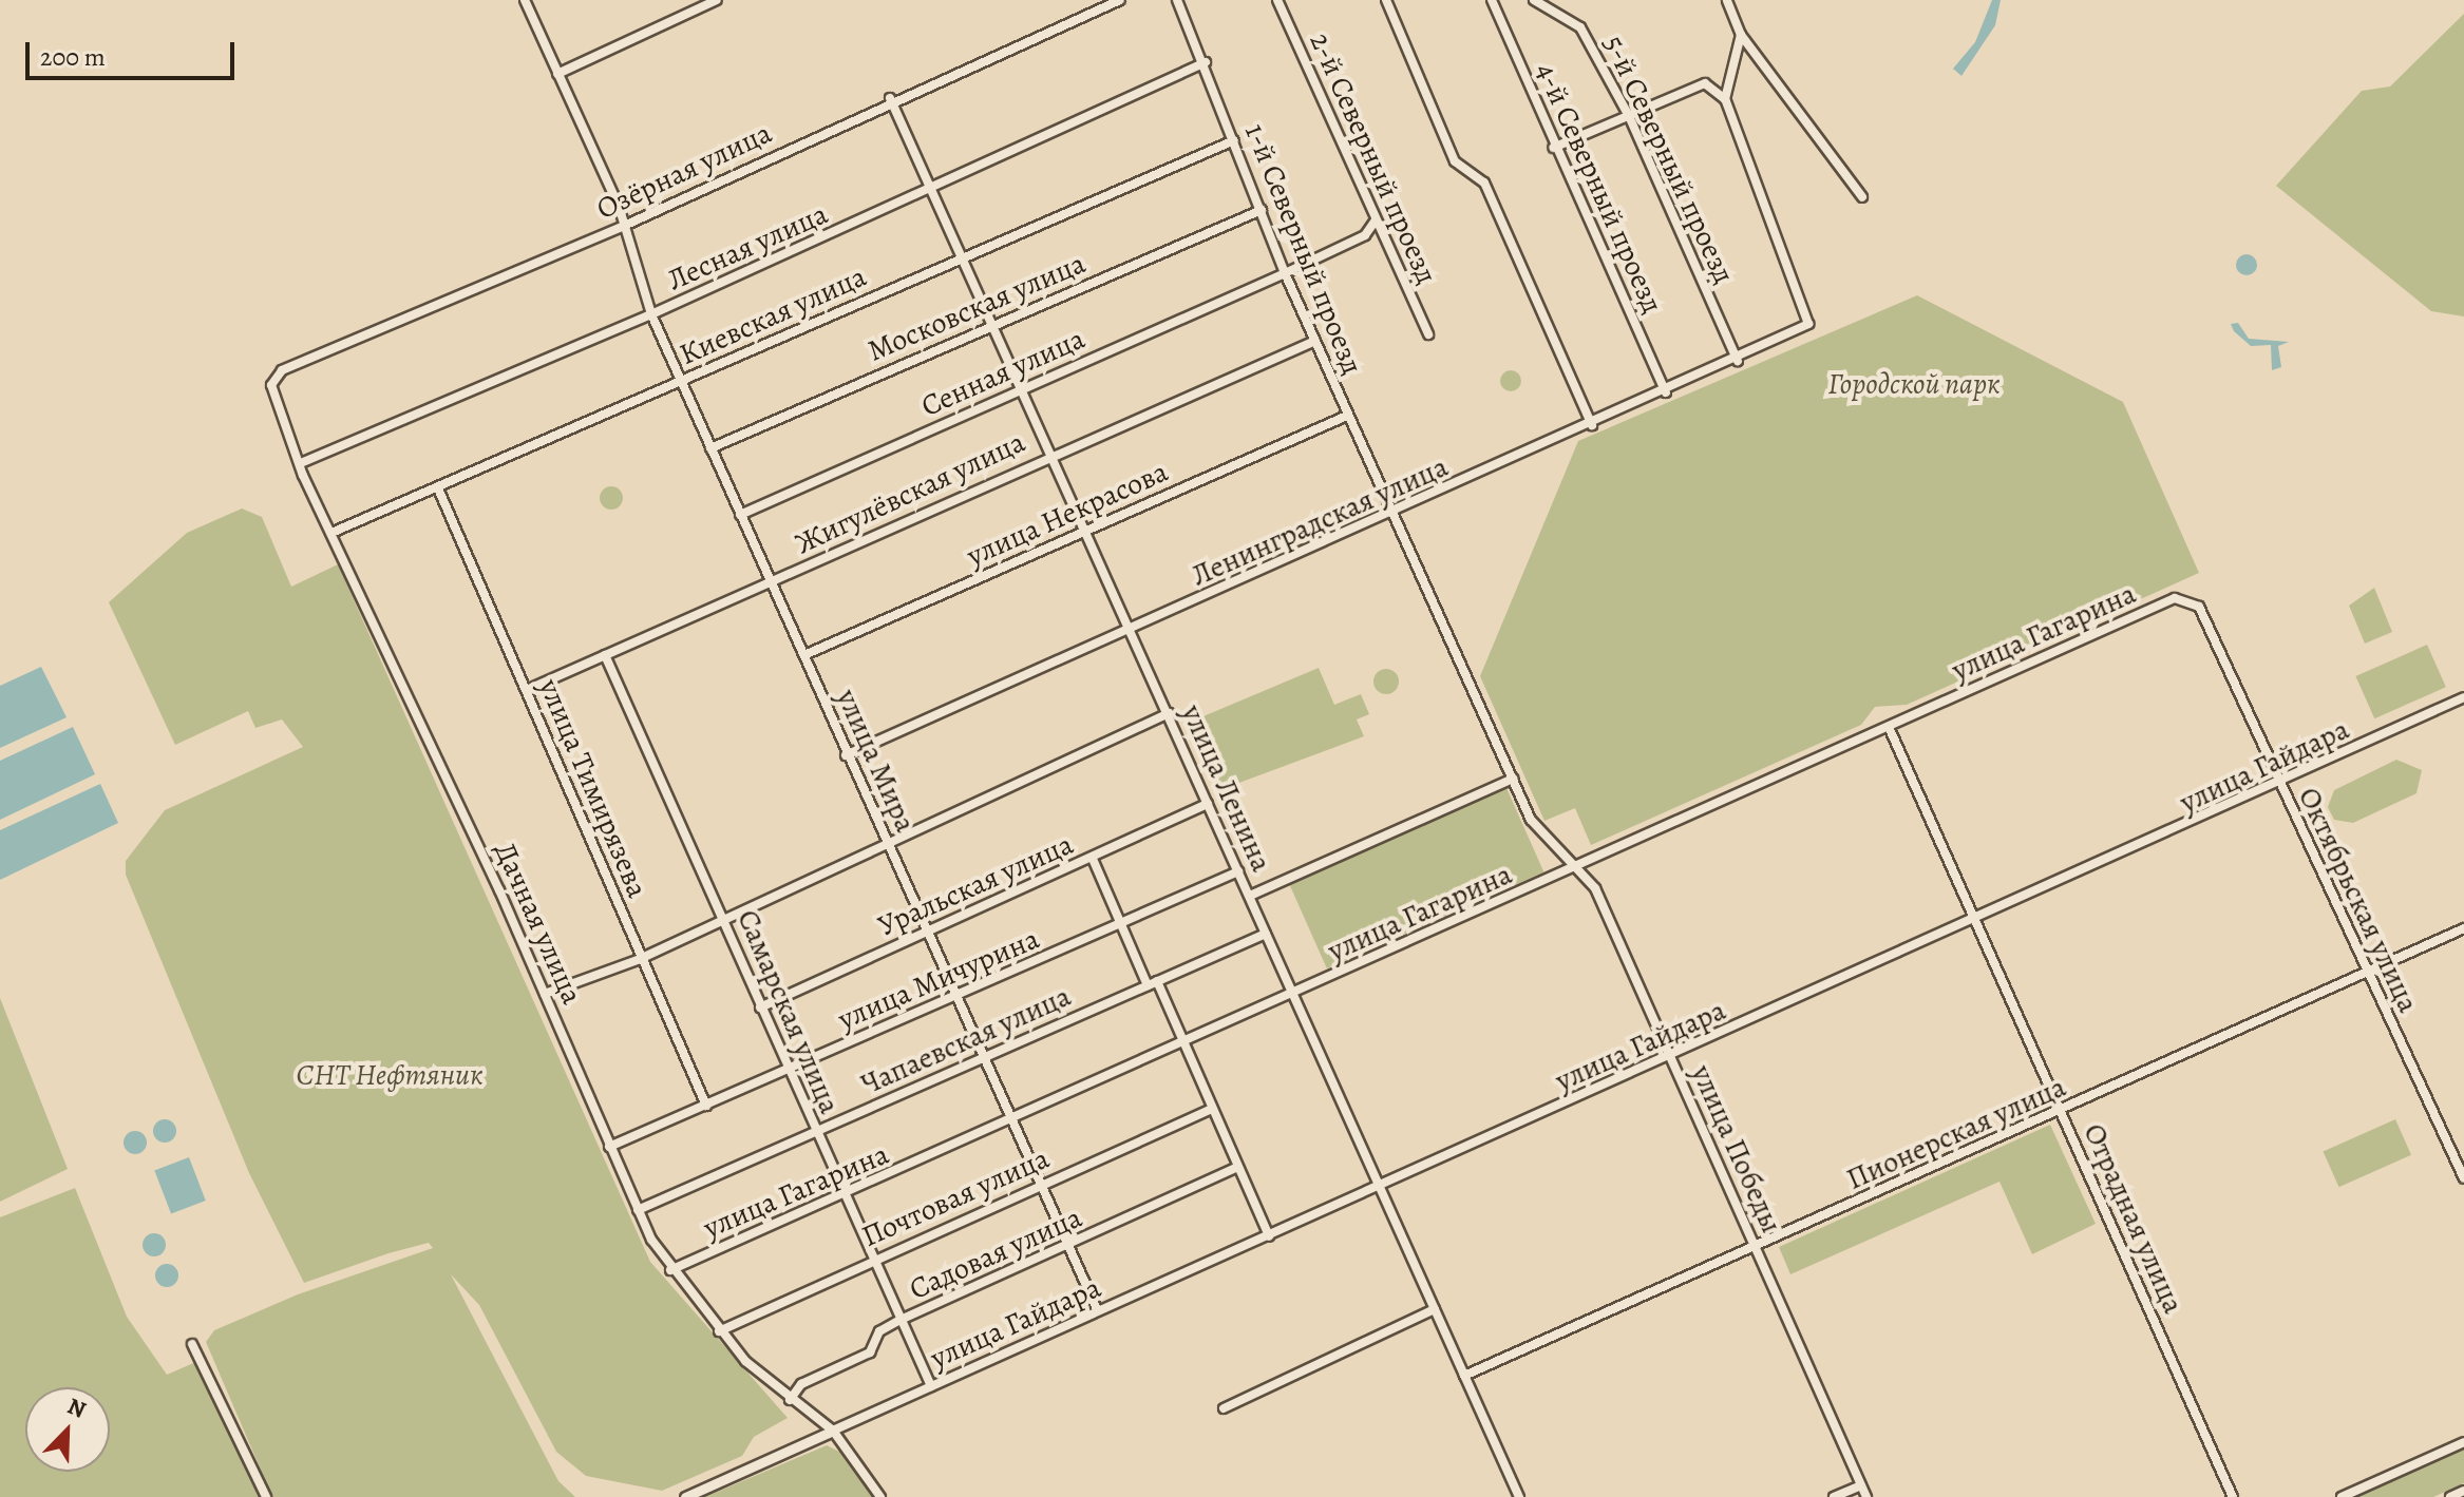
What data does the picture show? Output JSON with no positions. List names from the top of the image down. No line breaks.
{"streets":{"street":["2-й Северный проезд","5-й Северный проезд","Озёрная улица","4-й Северный проезд","Лесная улица","1-й Северный проезд","Московская улица","Киевская улица","Сенная улица","Жигулёвская улица","улица Некрасова","Ленинградская улица","улица Гагарина","улица Мира","улица Гайдара","улица Тимирязева","улица Ленина","Уральская улица","Октябрьская улица","Дачная улица","улица Мичурина","Самарская улица","Чапаевская улица","Пионерская улица","улица Победы","Почтовая улица","Отрадная улица","Садовая улица"]},"crossings":[["2-й Северный проезд","Сенная улица"],["5-й Северный проезд","Ленинградская улица"],["Озёрная улица","улица Мира"],["Озёрная улица","улица Ленина"],["Озёрная улица","Дачная улица"],["4-й Северный проезд","Ленинградская улица"],["Лесная улица","1-й Северный проезд"],["Лесная улица","улица Мира"],["Лесная улица","улица Ленина"],["Лесная улица","Дачная улица"],["1-й Северный проезд","Московская улица"],["1-й Северный проезд","Киевская улица"],["1-й Северный проезд","Сенная улица"],["1-й Северный проезд","Жигулёвская улица"],["1-й Северный проезд","улица Некрасова"],["1-й Северный проезд","Ленинградская улица"],["1-й Северный проезд","улица Победы"],["Московская улица","улица Мира"],["Московская улица","улица Ленина"],["Киевская улица","улица Мира"],["Киевская улица","улица Тимирязева"],["Киевская улица","улица Ленина"],["Киевская улица","Дачная улица"],["Сенная улица","улица Мира"],["Сенная улица","улица Ленина"],["Жигулёвская улица","улица Мира"],["Жигулёвская улица","улица Тимирязева"],["Жигулёвская улица","улица Ленина"],["Жигулёвская улица","Самарская улица"],["улица Некрасова","улица Мира"],["улица Некрасова","улица Ленина"],["Ленинградская улица","улица Мира"],["Ленинградская улица","улица Ленина"],["Ленинградская улица","улица Победы"],["улица Гагарина","улица Мира"],["улица Гагарина","улица Ленина"],["улица Гагарина","Октябрьская улица"],["улица Гагарина","Дачная улица"],["улица Гагарина","Самарская улица"],["улица Гагарина","улица Победы"],["улица Гагарина","Отрадная улица"],["улица Мира","улица Гайдара"],["улица Мира","Уральская улица"],["улица Мира","улица Мичурина"],["улица Мира","Чапаевская улица"],["улица Мира","Почтовая улица"],["улица Мира","Садовая улица"],["улица Гайдара","улица Ленина"],["улица Гайдара","Октябрьская улица"],["улица Гайдара","Дачная улица"],["улица Гайдара","Самарская улица"],["улица Гайдара","улица Победы"],["улица Гайдара","Отрадная улица"],["улица Тимирязева","улица Мичурина"],["улица Ленина","Уральская улица"],["улица Ленина","улица Мичурина"],["улица Ленина","Чапаевская улица"],["улица Ленина","Пионерская улица"],["Уральская улица","Самарская улица"],["Октябрьская улица","Пионерская улица"],["Дачная улица","улица Мичурина"],["Дачная улица","Чапаевская улица"],["Дачная улица","Почтовая улица"],["Дачная улица","Садовая улица"],["улица Мичурина","Самарская улица"],["Самарская улица","Чапаевская улица"],["Самарская улица","Почтовая улица"],["Самарская улица","Садовая улица"],["Пионерская улица","улица Победы"],["Пионерская улица","Отрадная улица"]],"parks":["Городской парк","СНТ Нефтяник"],"scale_bar":"200 m","north":"top right"}
